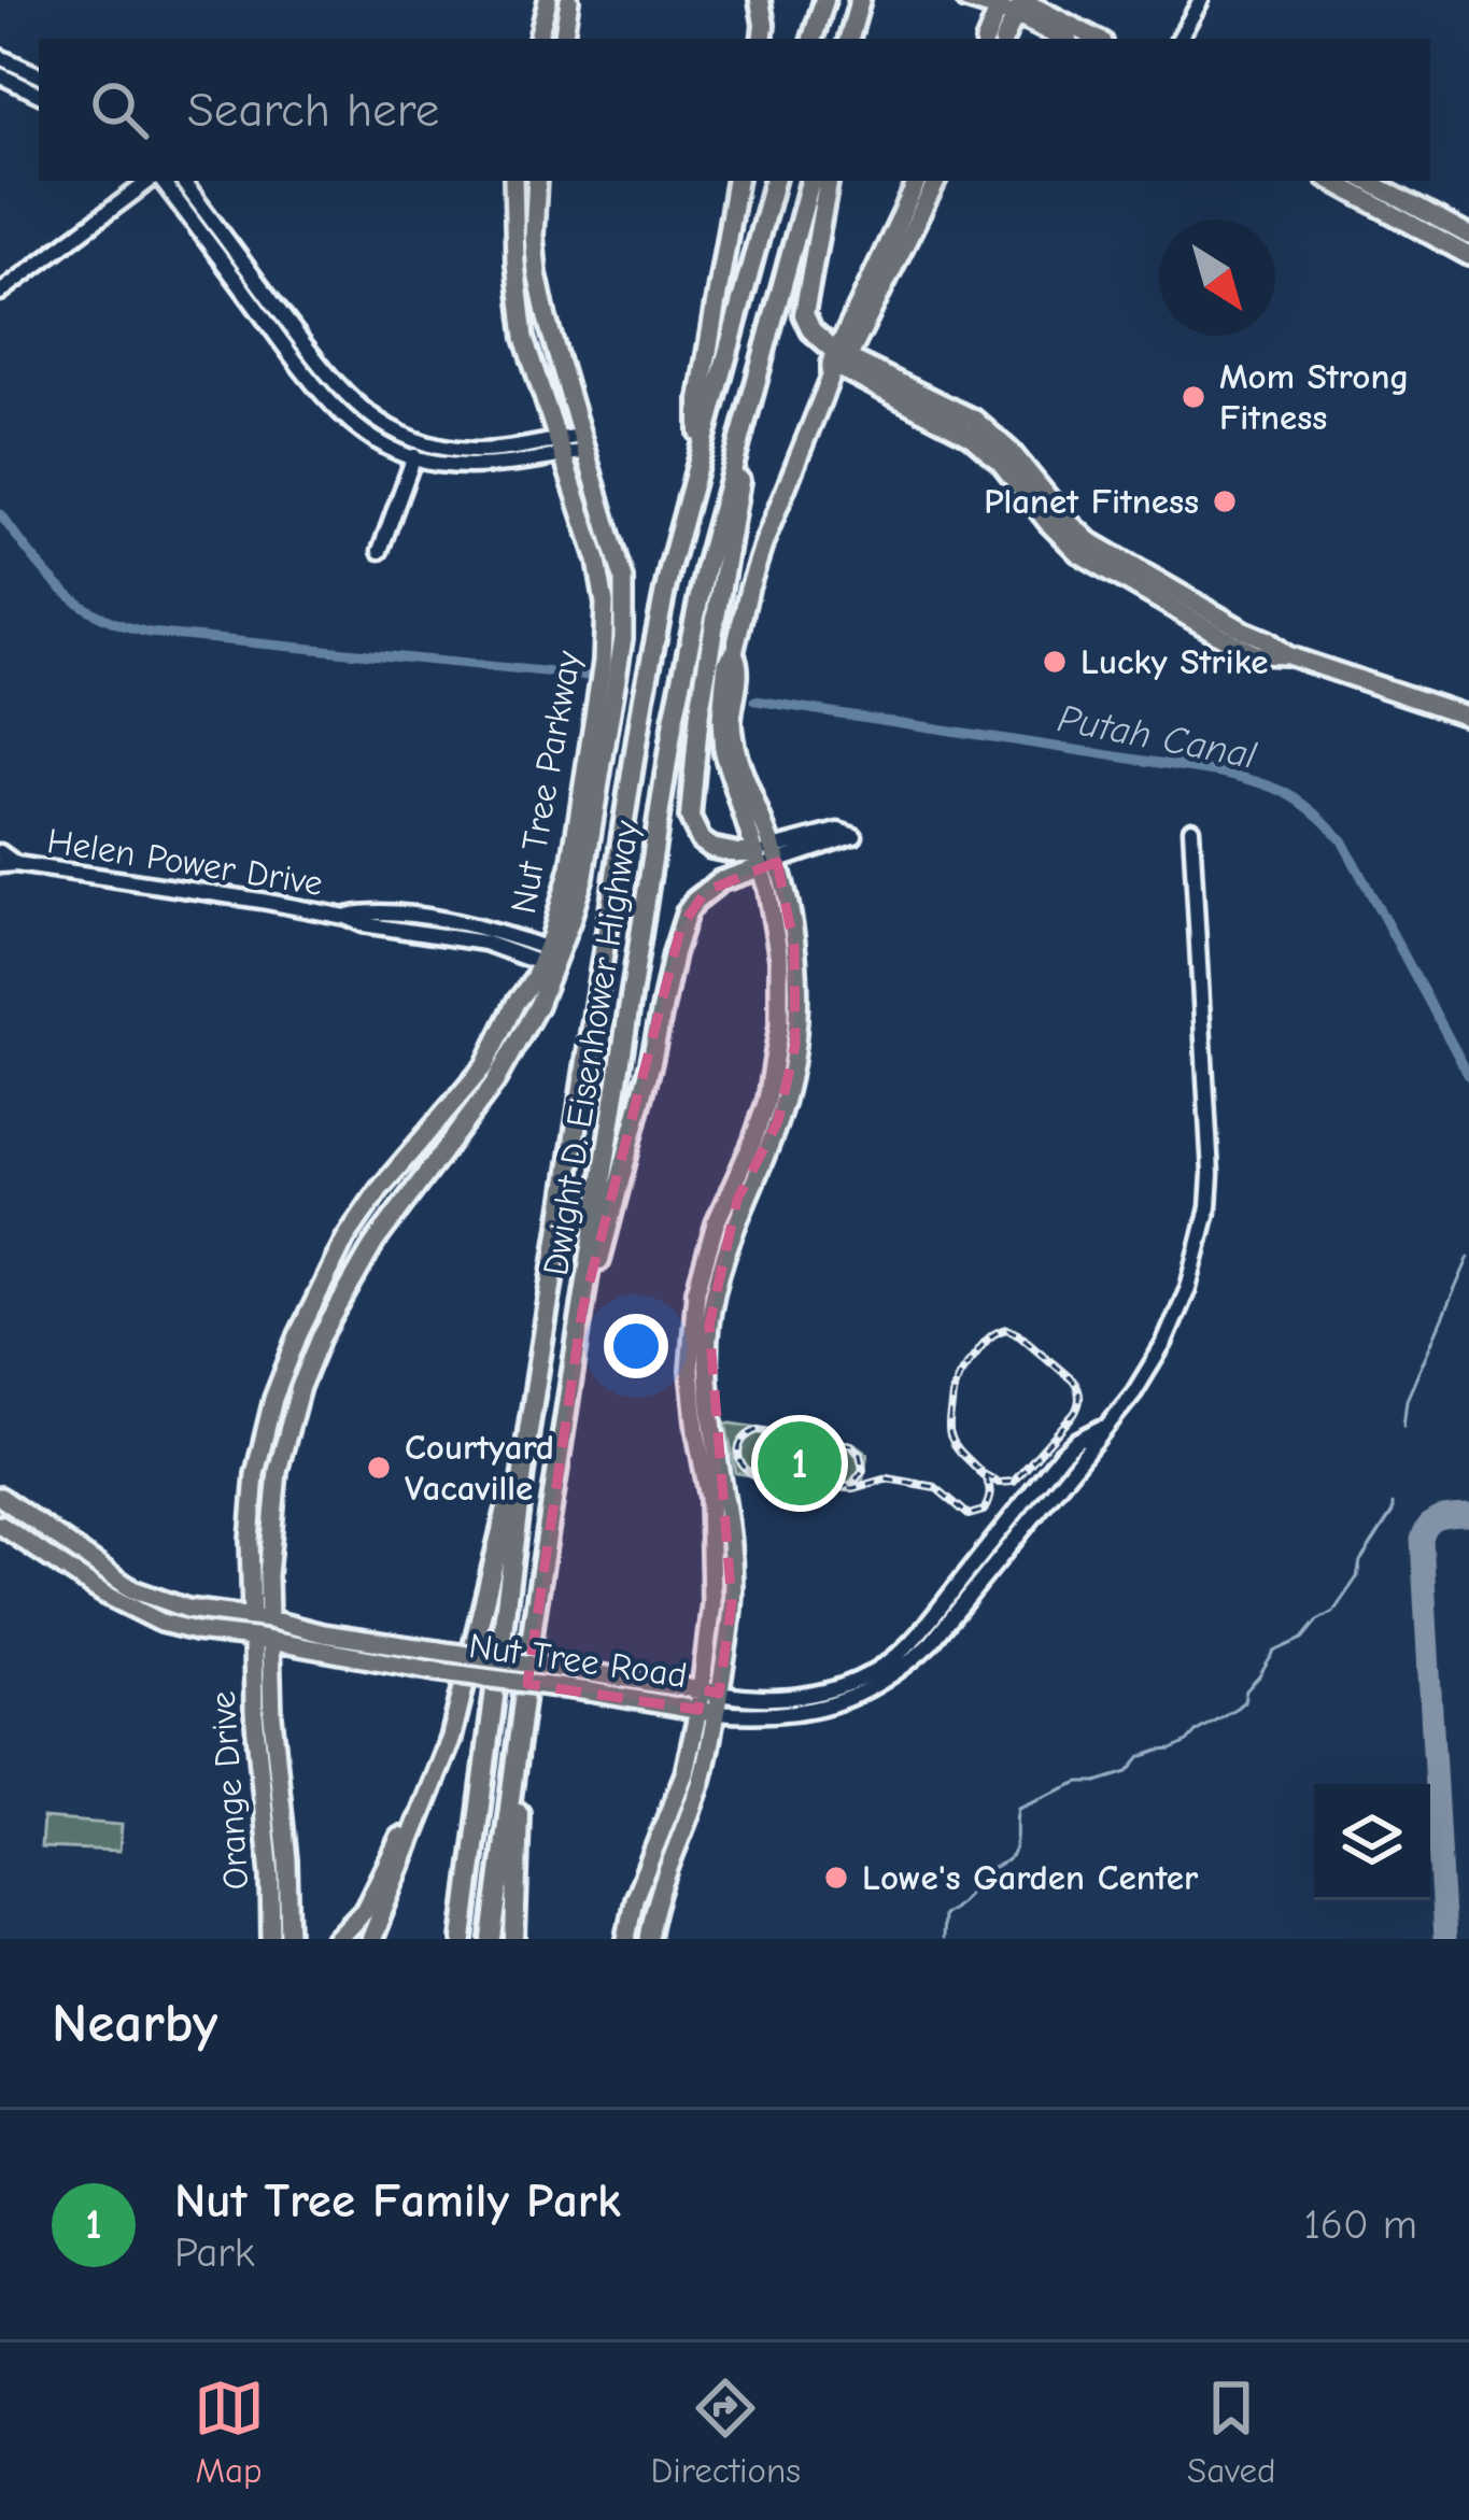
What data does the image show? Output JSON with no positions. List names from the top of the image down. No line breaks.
{"streets":{"highway":["Dwight D. Eisenhower Highway"],"main road":["Nut Tree Parkway","Nut Tree Road","Orange Drive"],"street":["Helen Power Drive"]},"crossings":[["Nut Tree Parkway","Helen Power Drive"],["Nut Tree Parkway","Nut Tree Road"],["Nut Tree Parkway","Orange Drive"],["Nut Tree Road","Orange Drive"]],"water":["Putah Canal"],"places":["Mom Strong Fitness","Planet Fitness","Lucky Strike","Courtyard Vacaville","Lowe's Garden Center"],"north":"bottom right","page":{"search":"Search here","pins":"1","heading":"Nearby","list":[{"mark":"1","name":"Nut Tree Family Park","note":"Park","value":"160 m"}],"nav":["Map","Directions","Saved"]}}
